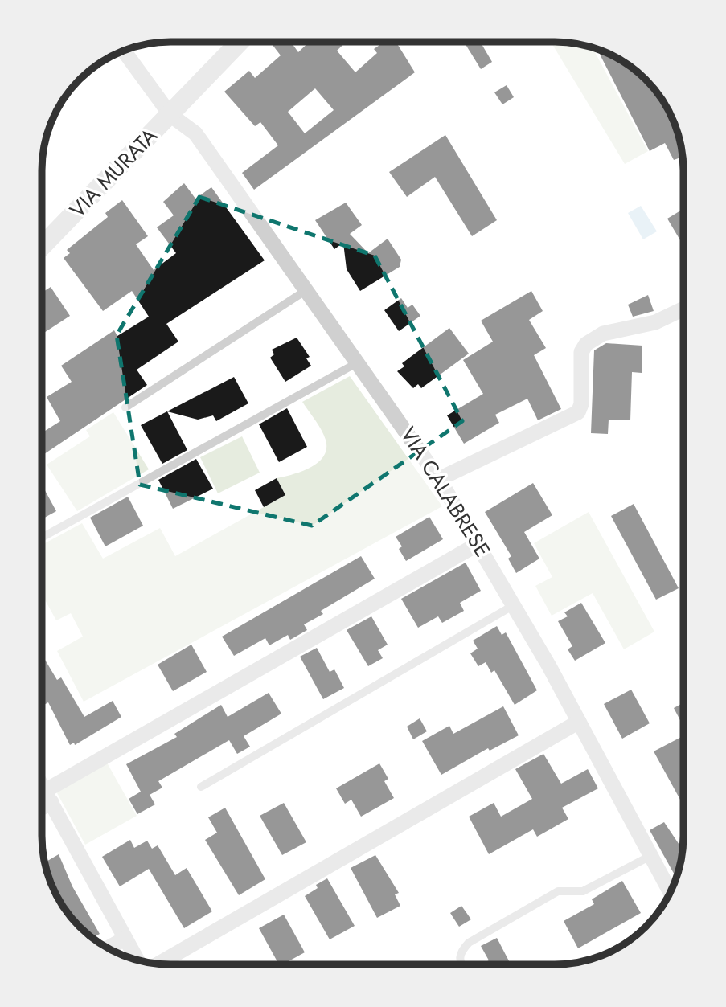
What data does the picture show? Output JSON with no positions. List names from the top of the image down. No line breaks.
{"streets":{"street":["VIA MURATA","VIA CALABRESE"]},"crossings":[["VIA MURATA","VIA CALABRESE"]]}
